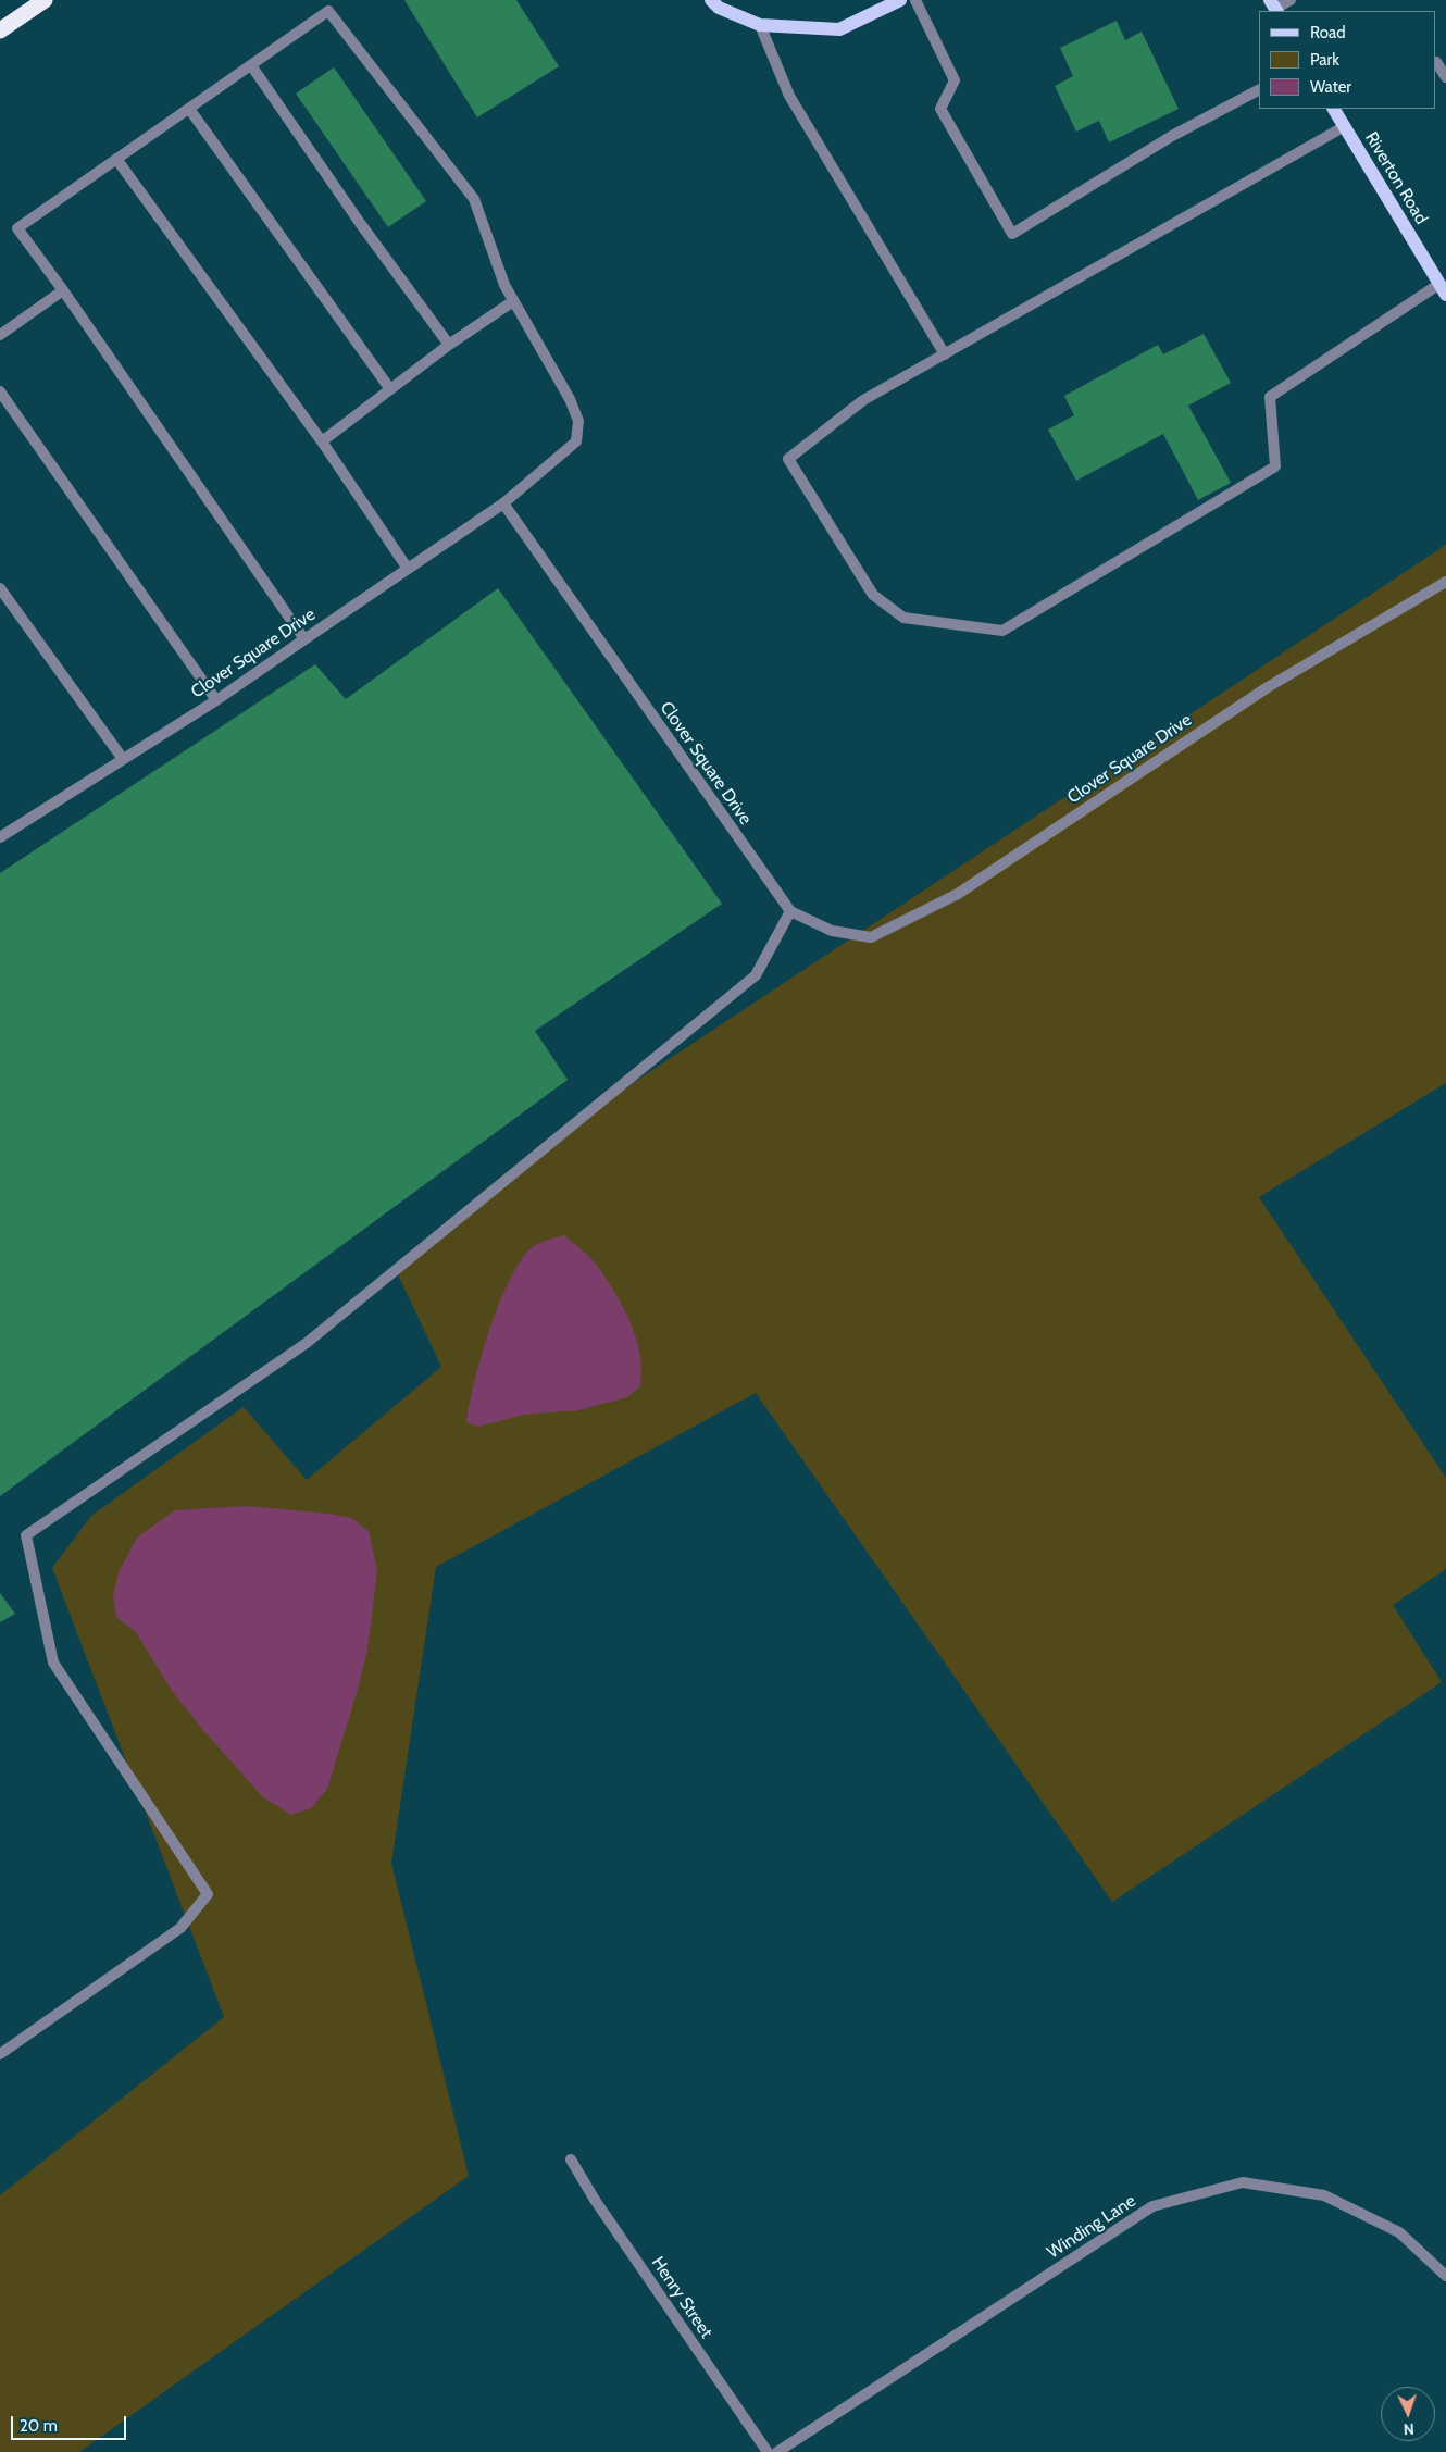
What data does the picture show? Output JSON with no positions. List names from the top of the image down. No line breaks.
{"streets":{"main road":["Riverton Road"],"street":["Clover Square Drive","Winding Lane","Henry Street"]},"legend":["Road","Park","Water"],"scale_bar":"20 m","north":"bottom"}
